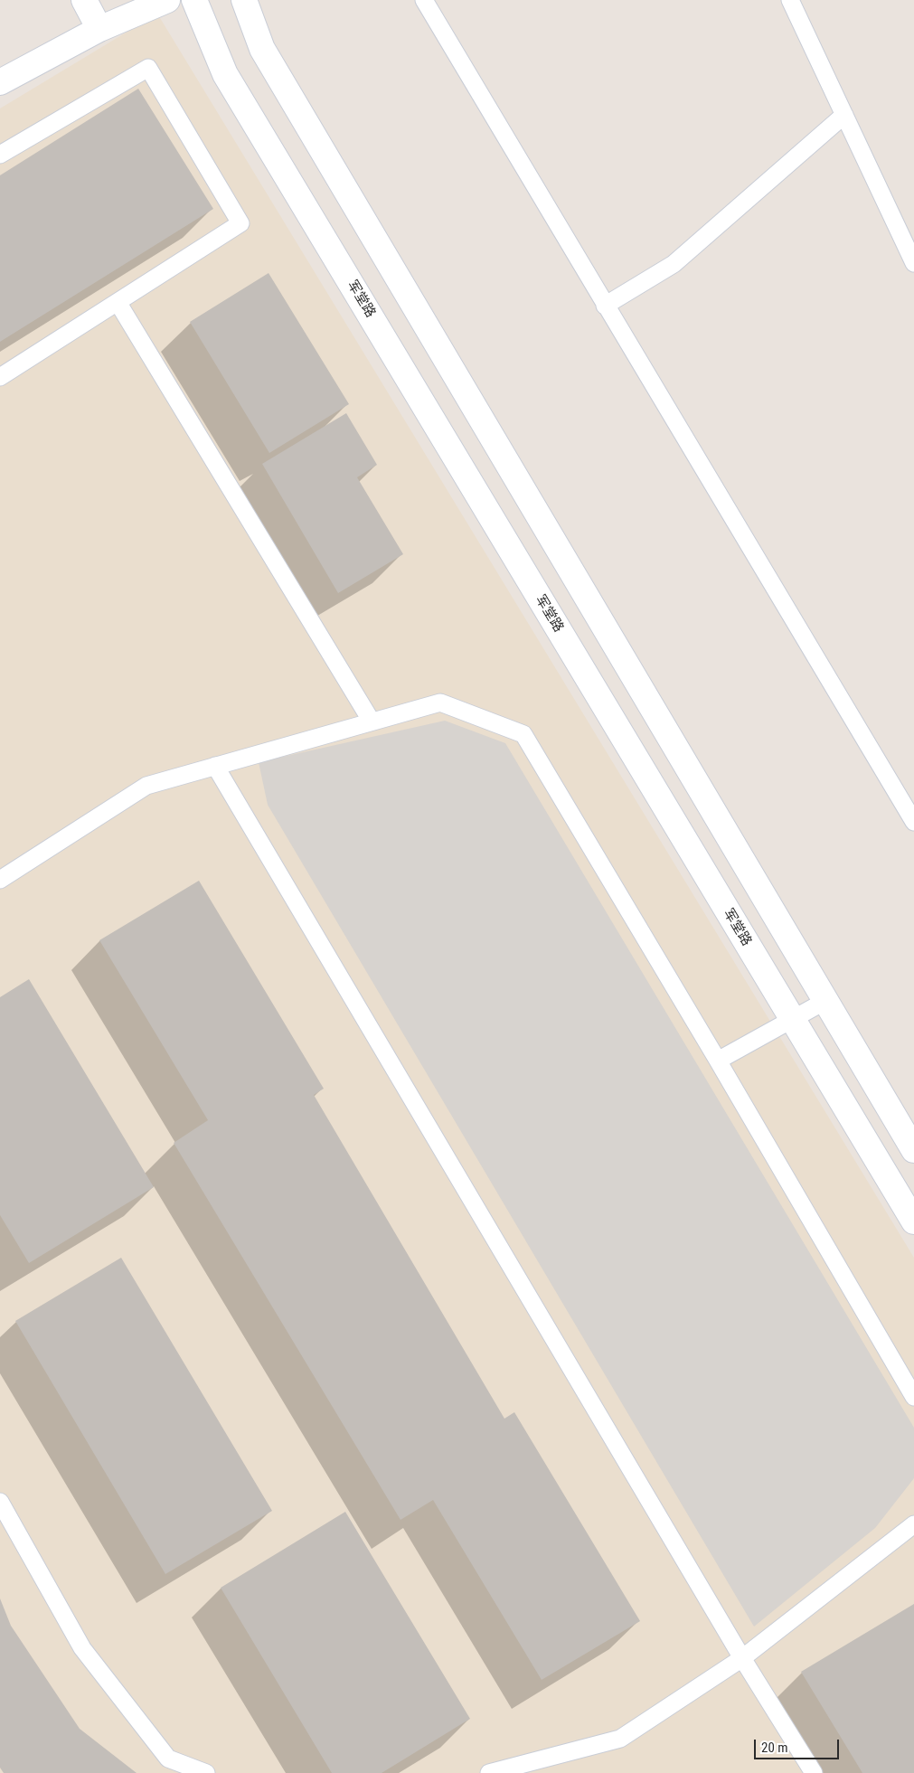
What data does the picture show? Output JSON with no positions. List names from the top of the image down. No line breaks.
{"streets":{"street":["军堂路"]},"scale_bar":"20 m"}
